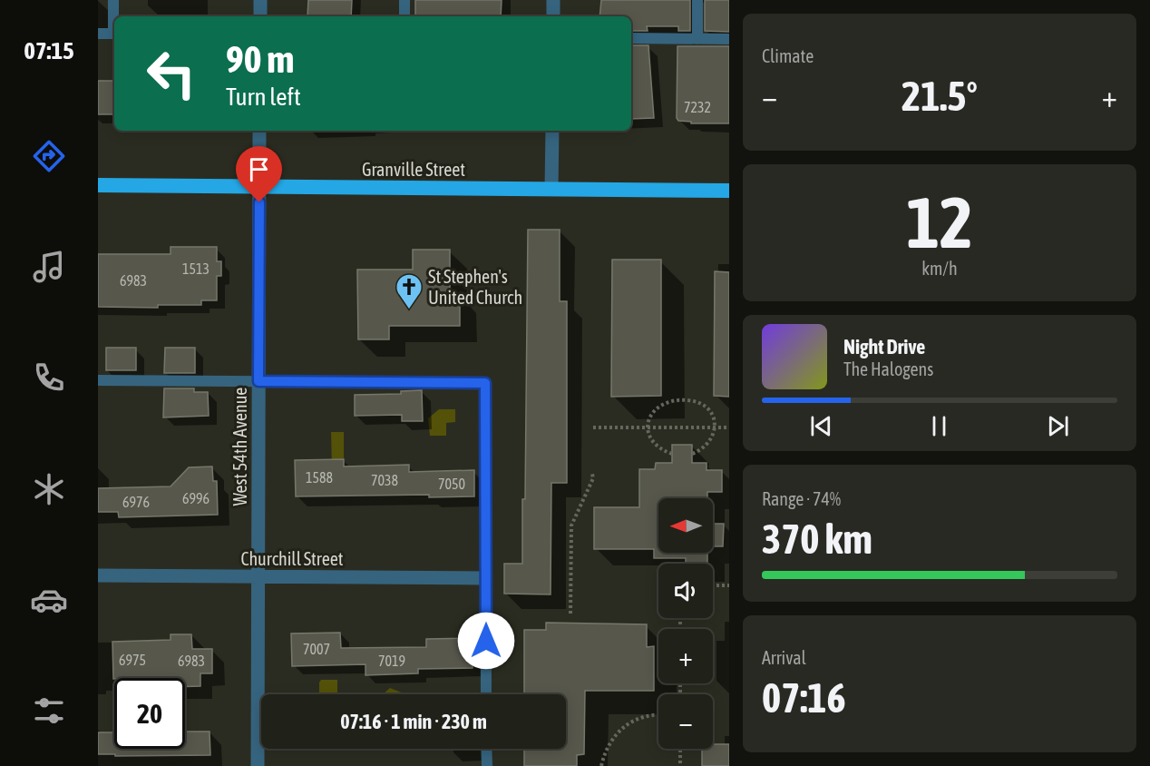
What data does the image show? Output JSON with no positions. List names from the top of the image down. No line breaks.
{"streets":{"highway":["Granville Street"],"street":["West 54th Avenue","Churchill Street"]},"crossings":[["Granville Street","West 54th Avenue"],["West 54th Avenue","Churchill Street"]],"places":{"church":["St Stephen's United Church"]},"house_numbers":["7232","1513","6983","1588","7038","7050","6996","6976","7007","6975","6983","7019"],"north":"left","page":{"tabs":"07:15","tile":["Climate",["12","km/h"],["Range · 74%","370 km"],["Arrival","07:16"]],"turn":["90 m","Turn left"],"heat":["−","21.5°","+"],"song":["Night Drive","The Halogens"],"map_buttons":["+","−"],"limit":"20","trip":"07:16 · 1 min · 230 m"}}
